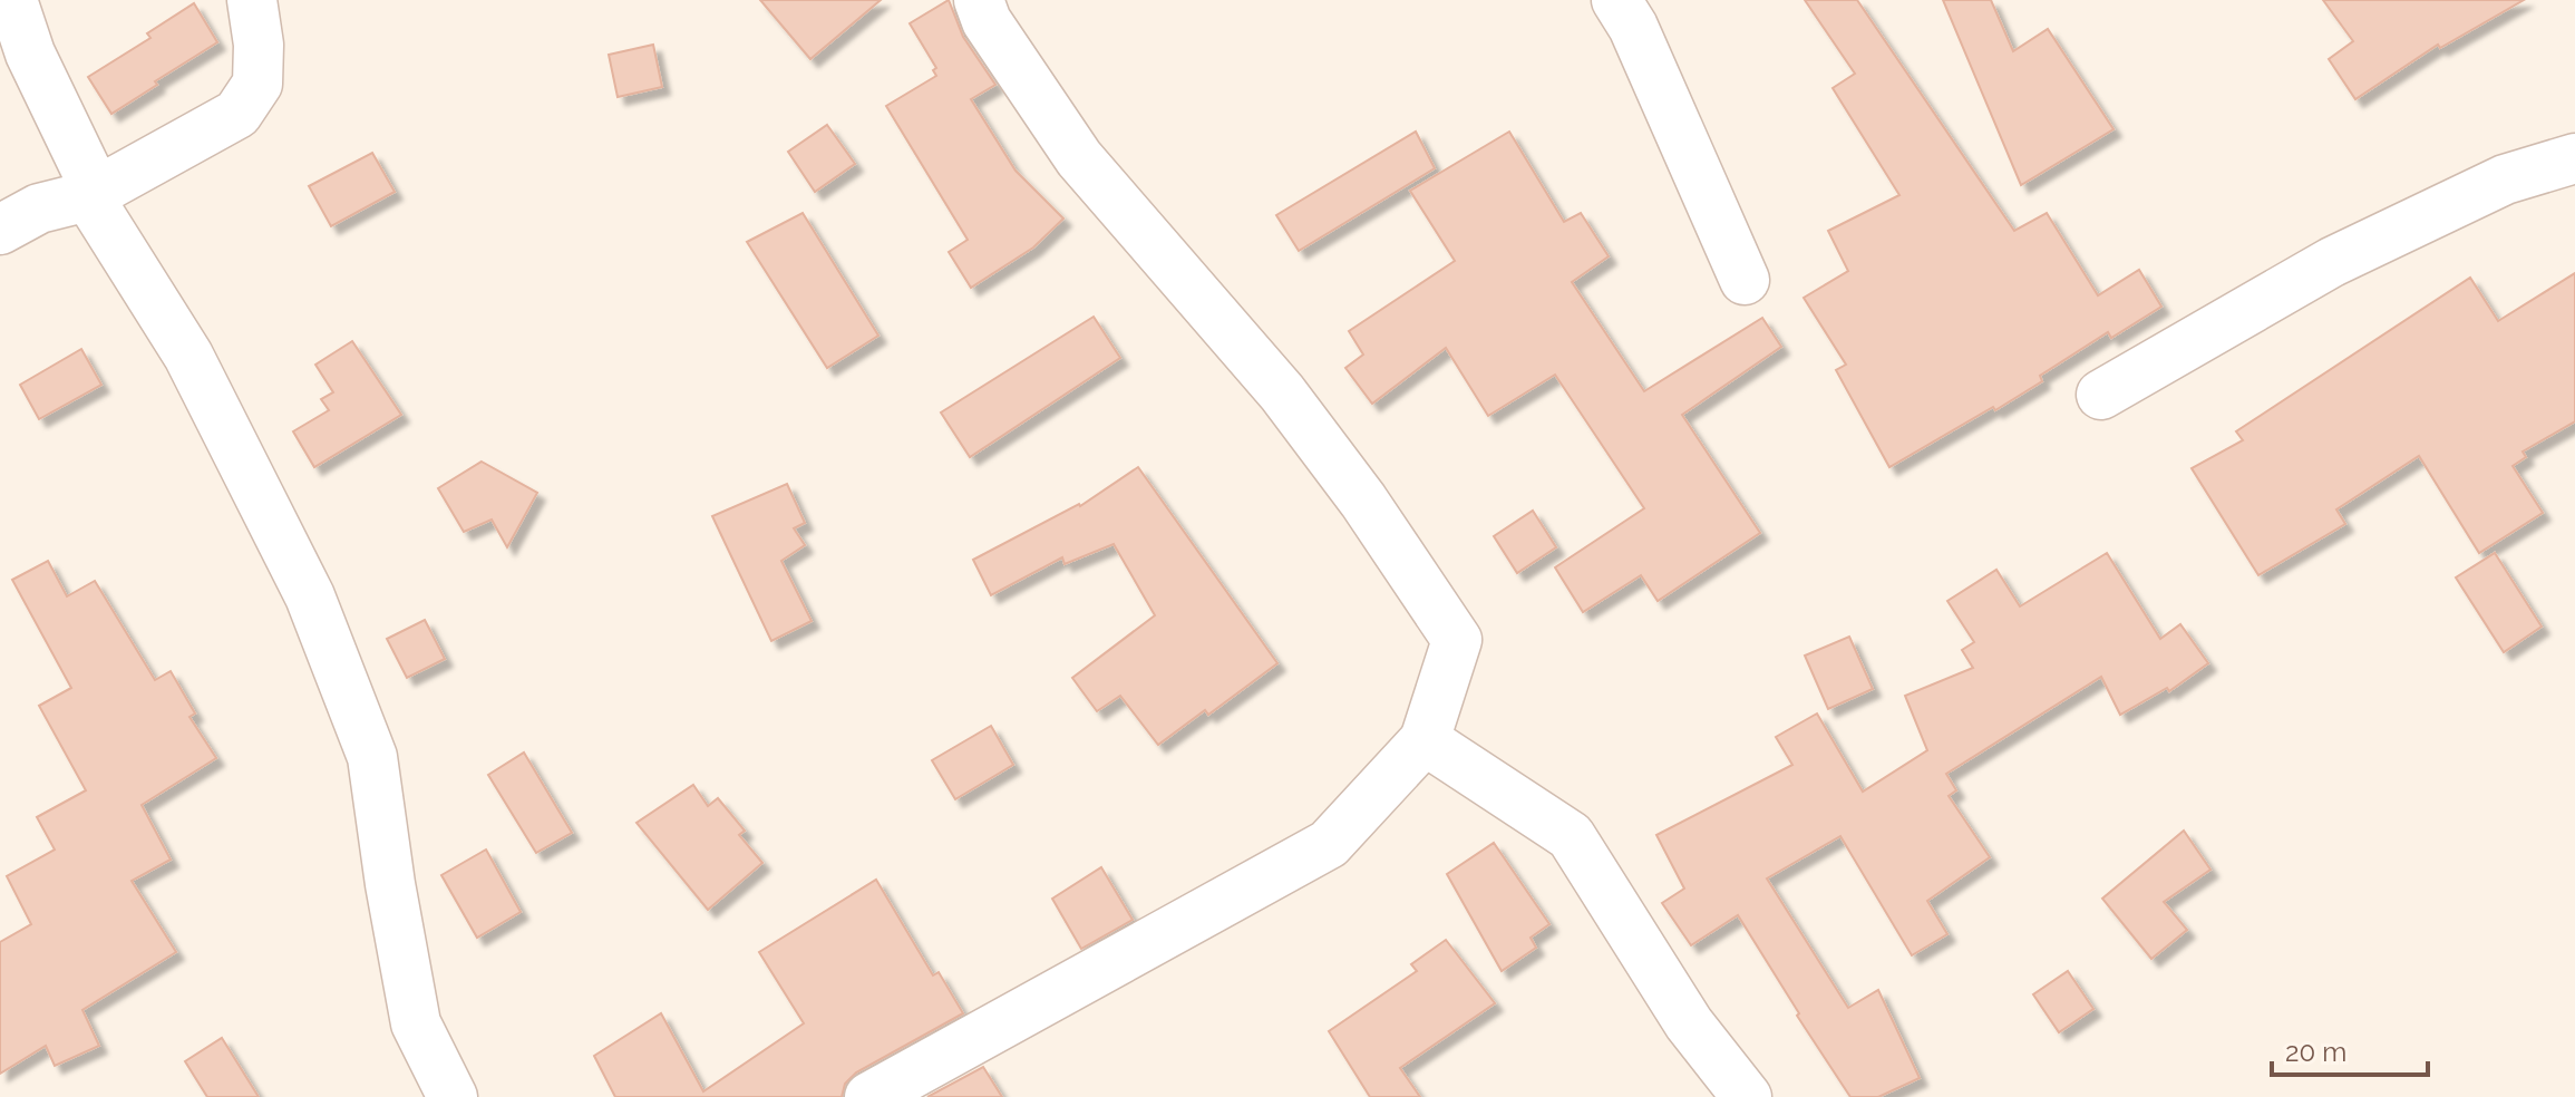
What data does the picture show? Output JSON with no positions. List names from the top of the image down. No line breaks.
{"scale_bar":"20 m"}
